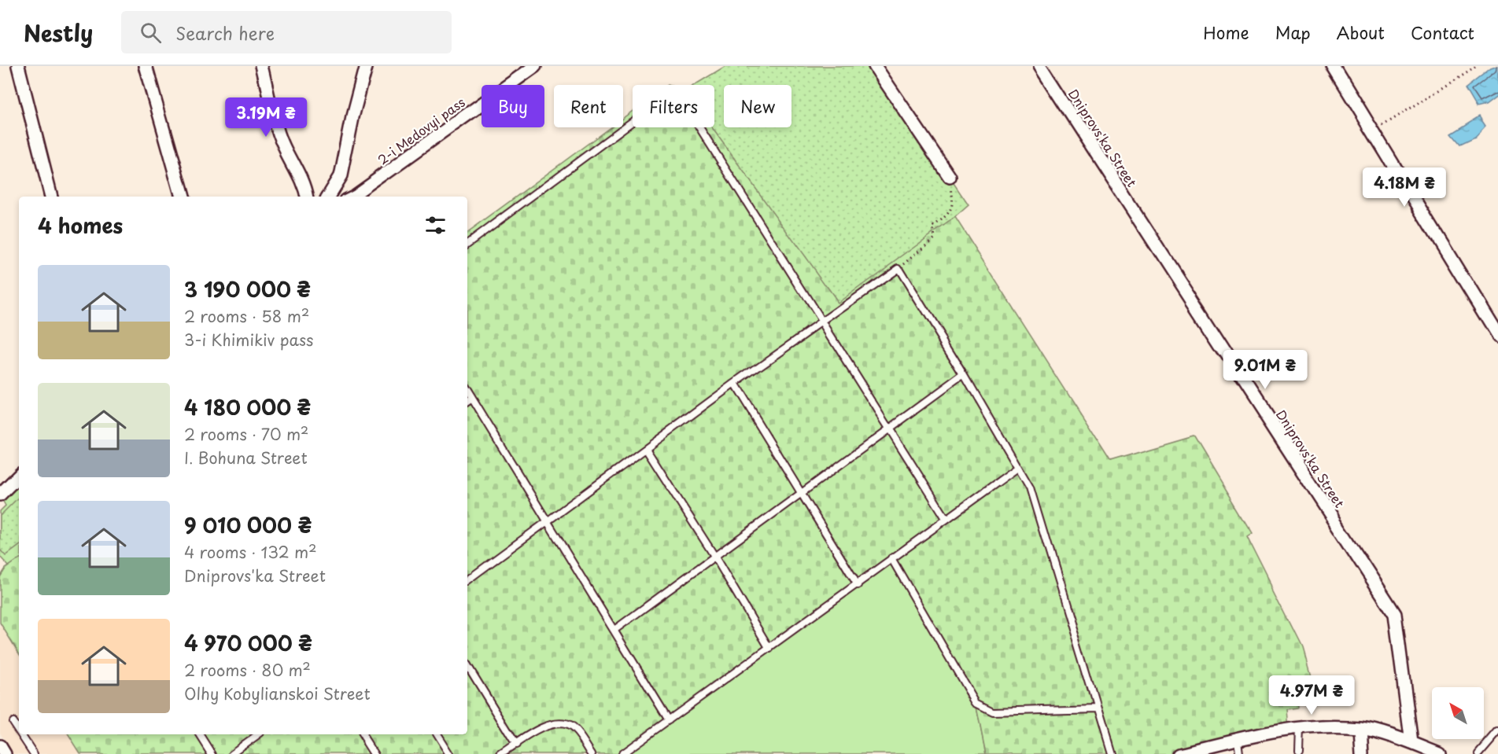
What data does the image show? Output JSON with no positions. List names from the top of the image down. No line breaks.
{"streets":{"street":["2-i Medovyi pass","Dniprovs'ka Street"]},"north":"top left","page":{"header":"Nestly","search":"Search here","nav":["Home","Map","About","Contact"],"chip":["Buy","Rent","Filters","New"],"price":["3.19M ₴","4.18M ₴","9.01M ₴","4.97M ₴"],"heading":"4 homes","list":[{"name":"3 190 000 ₴","note":"2 rooms · 58 m² · 3-i Khimikiv pass"},{"name":"4 180 000 ₴","note":"2 rooms · 70 m² · I. Bohuna Street"},{"name":"9 010 000 ₴","note":"4 rooms · 132 m² · Dniprovs'ka Street"},{"name":"4 970 000 ₴","note":"2 rooms · 80 m² · Olhy Kobylianskoi Street"}]}}
